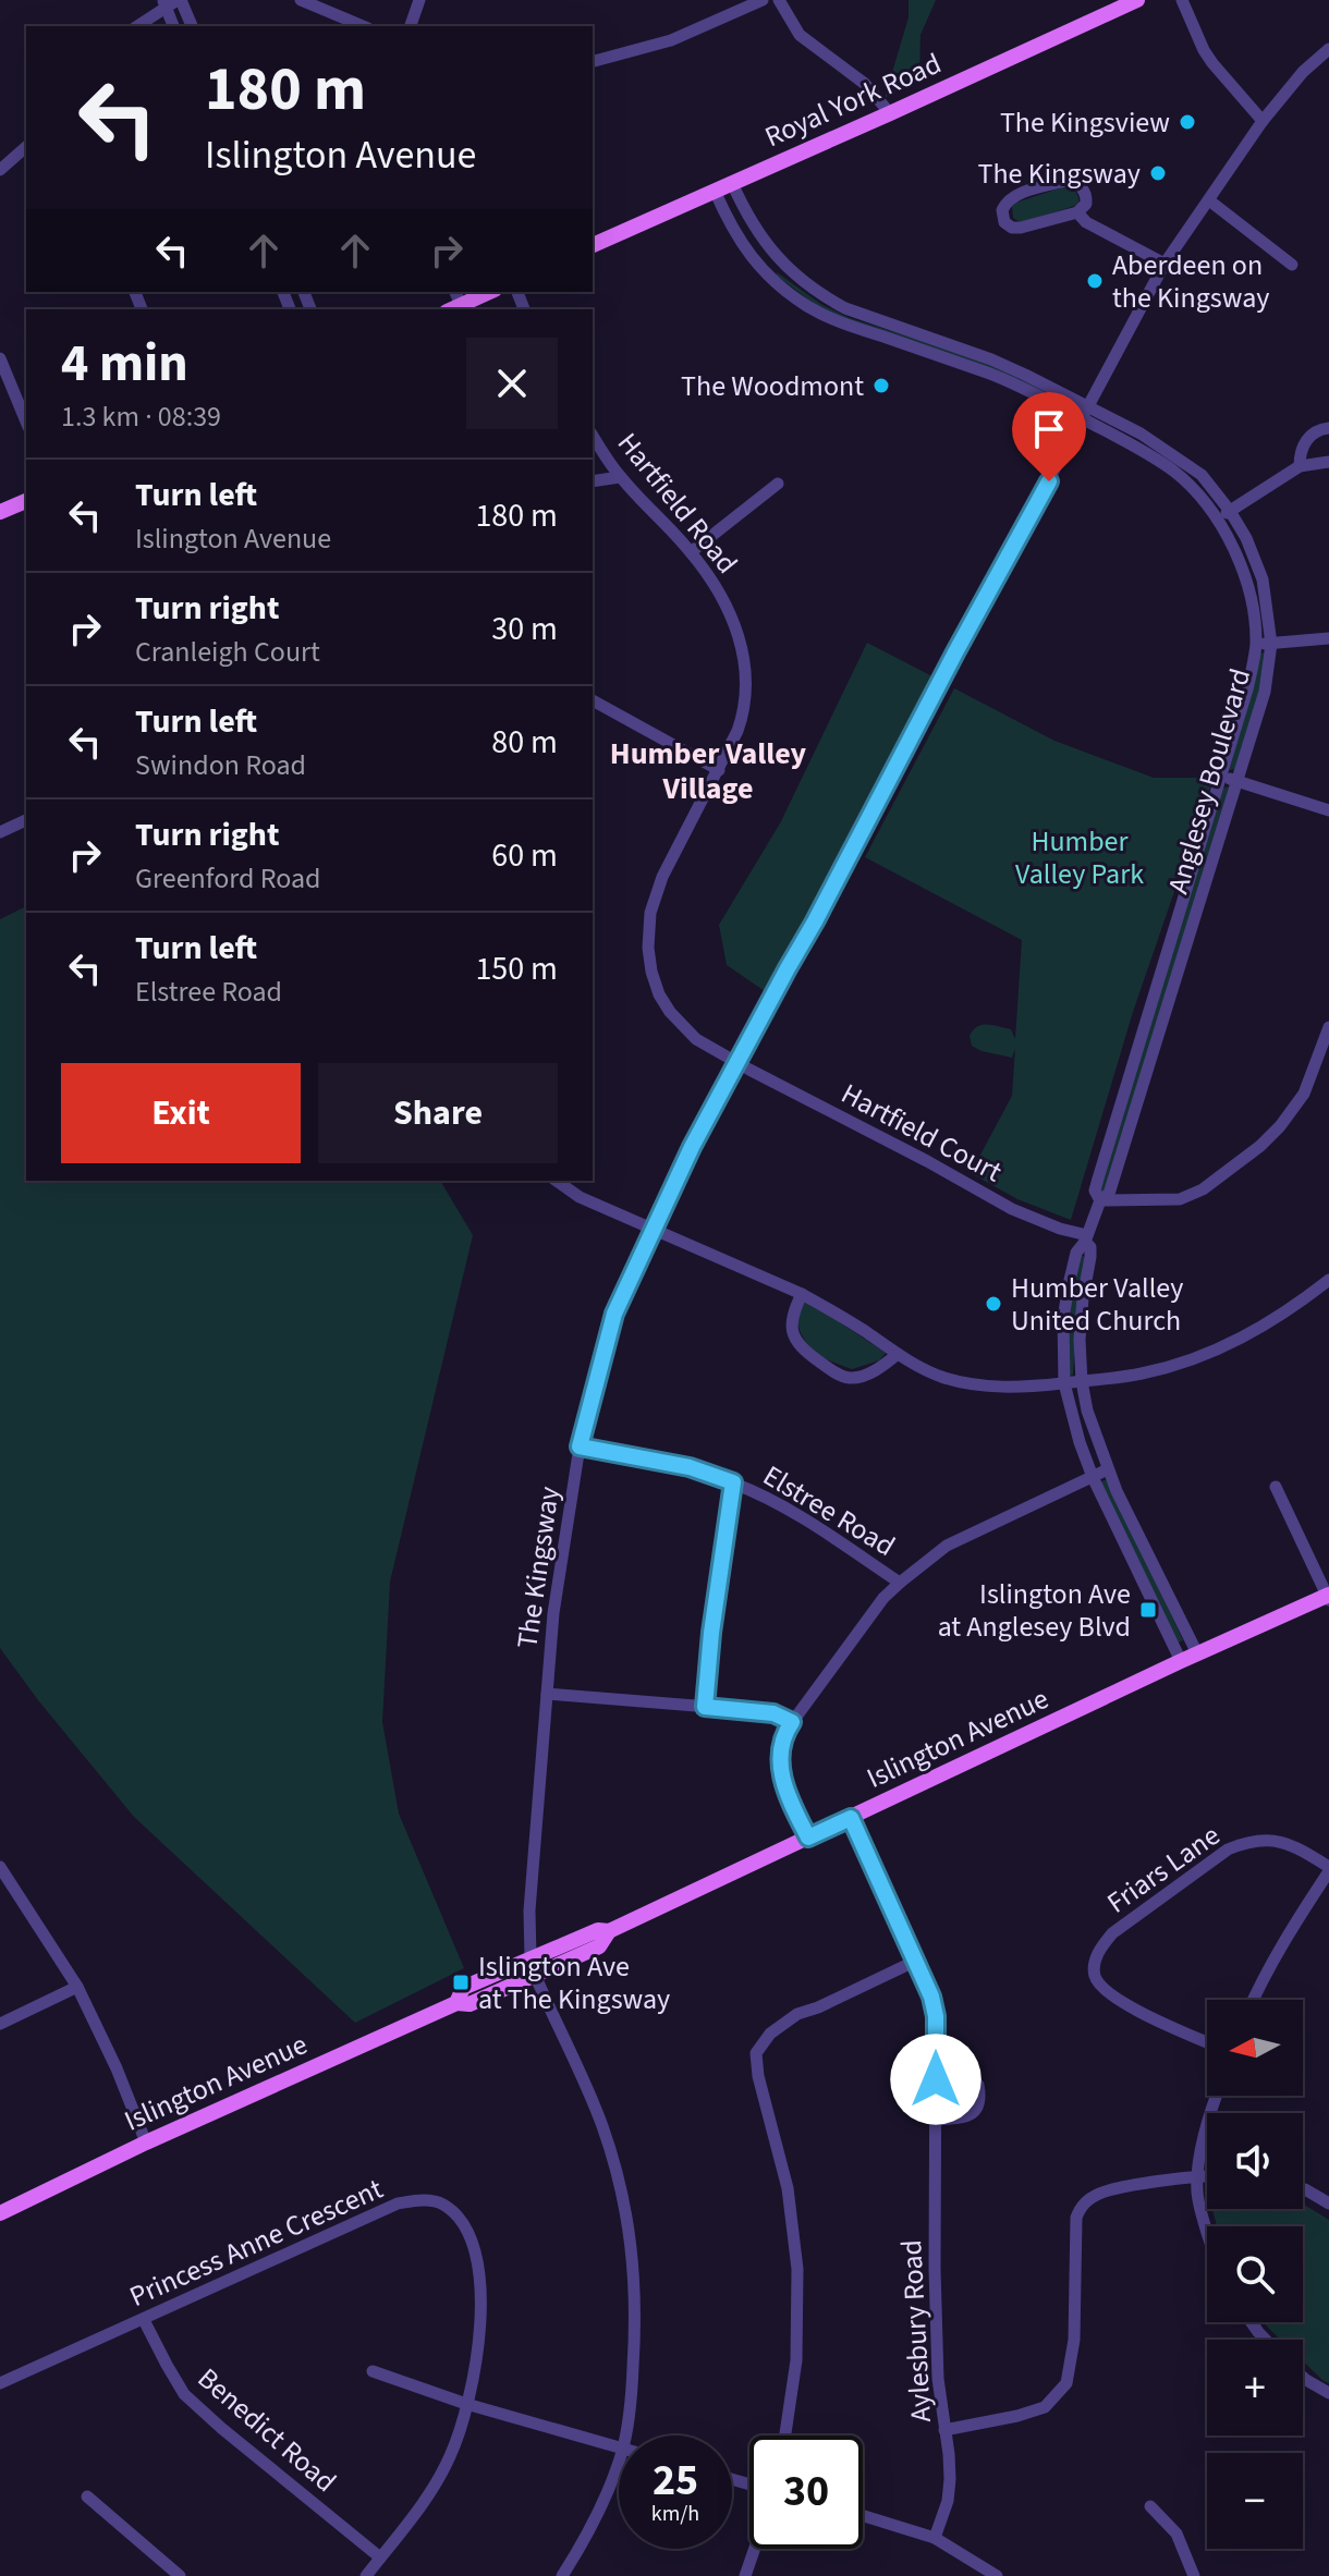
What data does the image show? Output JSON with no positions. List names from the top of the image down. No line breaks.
{"streets":{"main road":["Royal York Road","Islington Avenue"],"street":["Hartfield Road","Anglesey Boulevard","Hartfield Court","Elstree Road","The Kingsway","Friars Lane","Princess Anne Crescent","Aylesbury Road","Benedict Road"]},"crossings":[["Royal York Road","Anglesey Boulevard"],["Hartfield Road","Hartfield Court"],["Hartfield Road","The Kingsway"],["Anglesey Boulevard","Hartfield Court"],["Anglesey Boulevard","The Kingsway"],["Anglesey Boulevard","Islington Avenue"],["Hartfield Court","The Kingsway"],["Elstree Road","The Kingsway"],["The Kingsway","Islington Avenue"],["Islington Avenue","Aylesbury Road"],["Princess Anne Crescent","Benedict Road"]],"districts":["Humber Valley Village"],"parks":["Humber Valley Park"],"places":{"other":["The Kingsview","The Kingsway","Aberdeen on the Kingsway","The Woodmont","Humber Valley United Church"],"transit":["Islington Ave at Anglesey Blvd","Islington Ave at The Kingsway"]},"north":"left","page":{"turn":["180 m","Islington Avenue"],"heading":["4 min","1.3 km · 08:39"],"list":[{"name":"Turn left","note":"Islington Avenue","value":"180 m"},{"name":"Turn right","note":"Cranleigh Court","value":"30 m"},{"name":"Turn left","note":"Swindon Road","value":"80 m"},{"name":"Turn right","note":"Greenford Road","value":"60 m"},{"name":"Turn left","note":"Elstree Road","value":"150 m"}],"buttons":["Exit","Share"],"map_buttons":["+","−"],"speed":"25 km/h","limit":"30"}}
